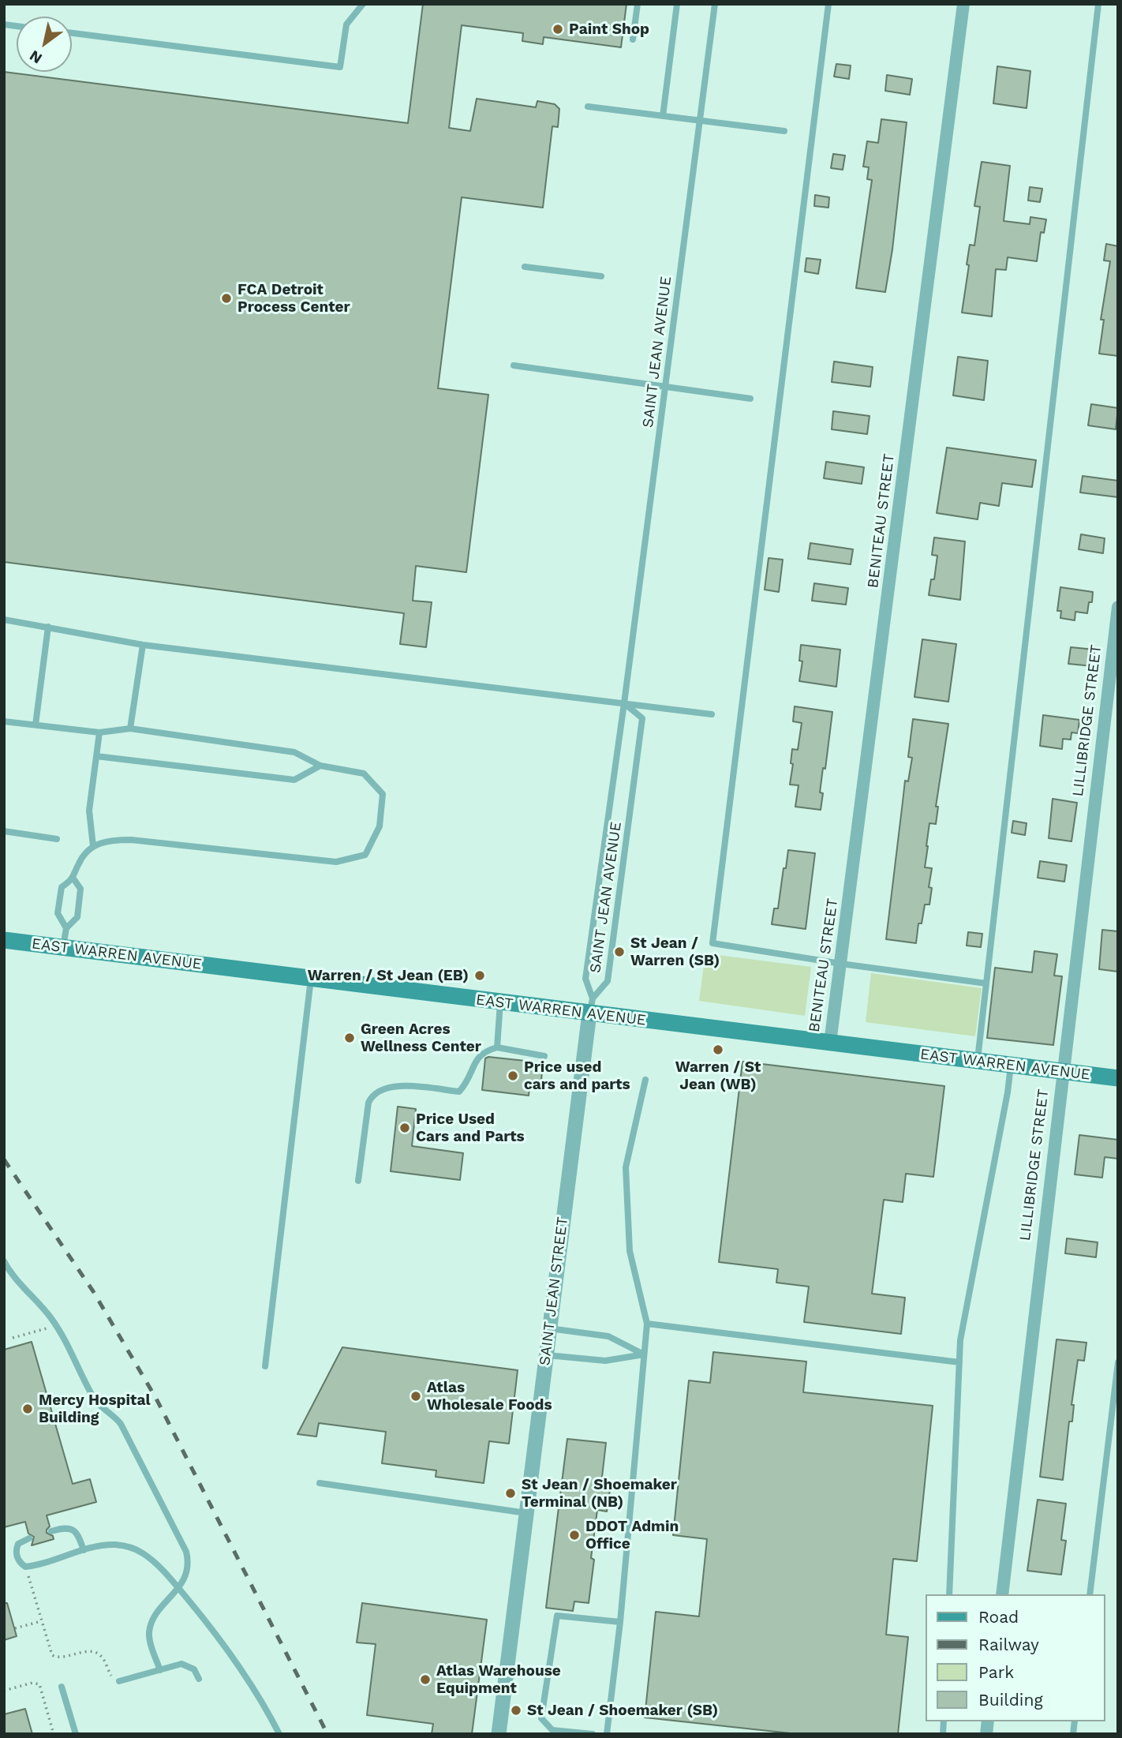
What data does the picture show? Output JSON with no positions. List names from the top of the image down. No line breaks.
{"streets":{"main road":["EAST WARREN AVENUE"],"street":["BENITEAU STREET","LILLIBRIDGE STREET","SAINT JEAN STREET"],"lane":["SAINT JEAN AVENUE"]},"crossings":[["SAINT JEAN AVENUE","EAST WARREN AVENUE"],["SAINT JEAN AVENUE","SAINT JEAN STREET"],["BENITEAU STREET","EAST WARREN AVENUE"],["LILLIBRIDGE STREET","EAST WARREN AVENUE"],["EAST WARREN AVENUE","SAINT JEAN STREET"]],"places":["Paint Shop","FCA Detroit Process Center","St Jean / Warren (SB)","Warren / St Jean (EB)","Green Acres Wellness Center","Warren / St Jean (WB)","Price used cars and parts","Price Used Cars and Parts","Atlas Wholesale Foods","Mercy Hospital Building","St Jean / Shoemaker Terminal (NB)","DDOT Admin Office","Atlas Warehouse Equipment","St Jean / Shoemaker (SB)"],"legend":["Road","Railway","Park","Building"],"north":"bottom left"}
